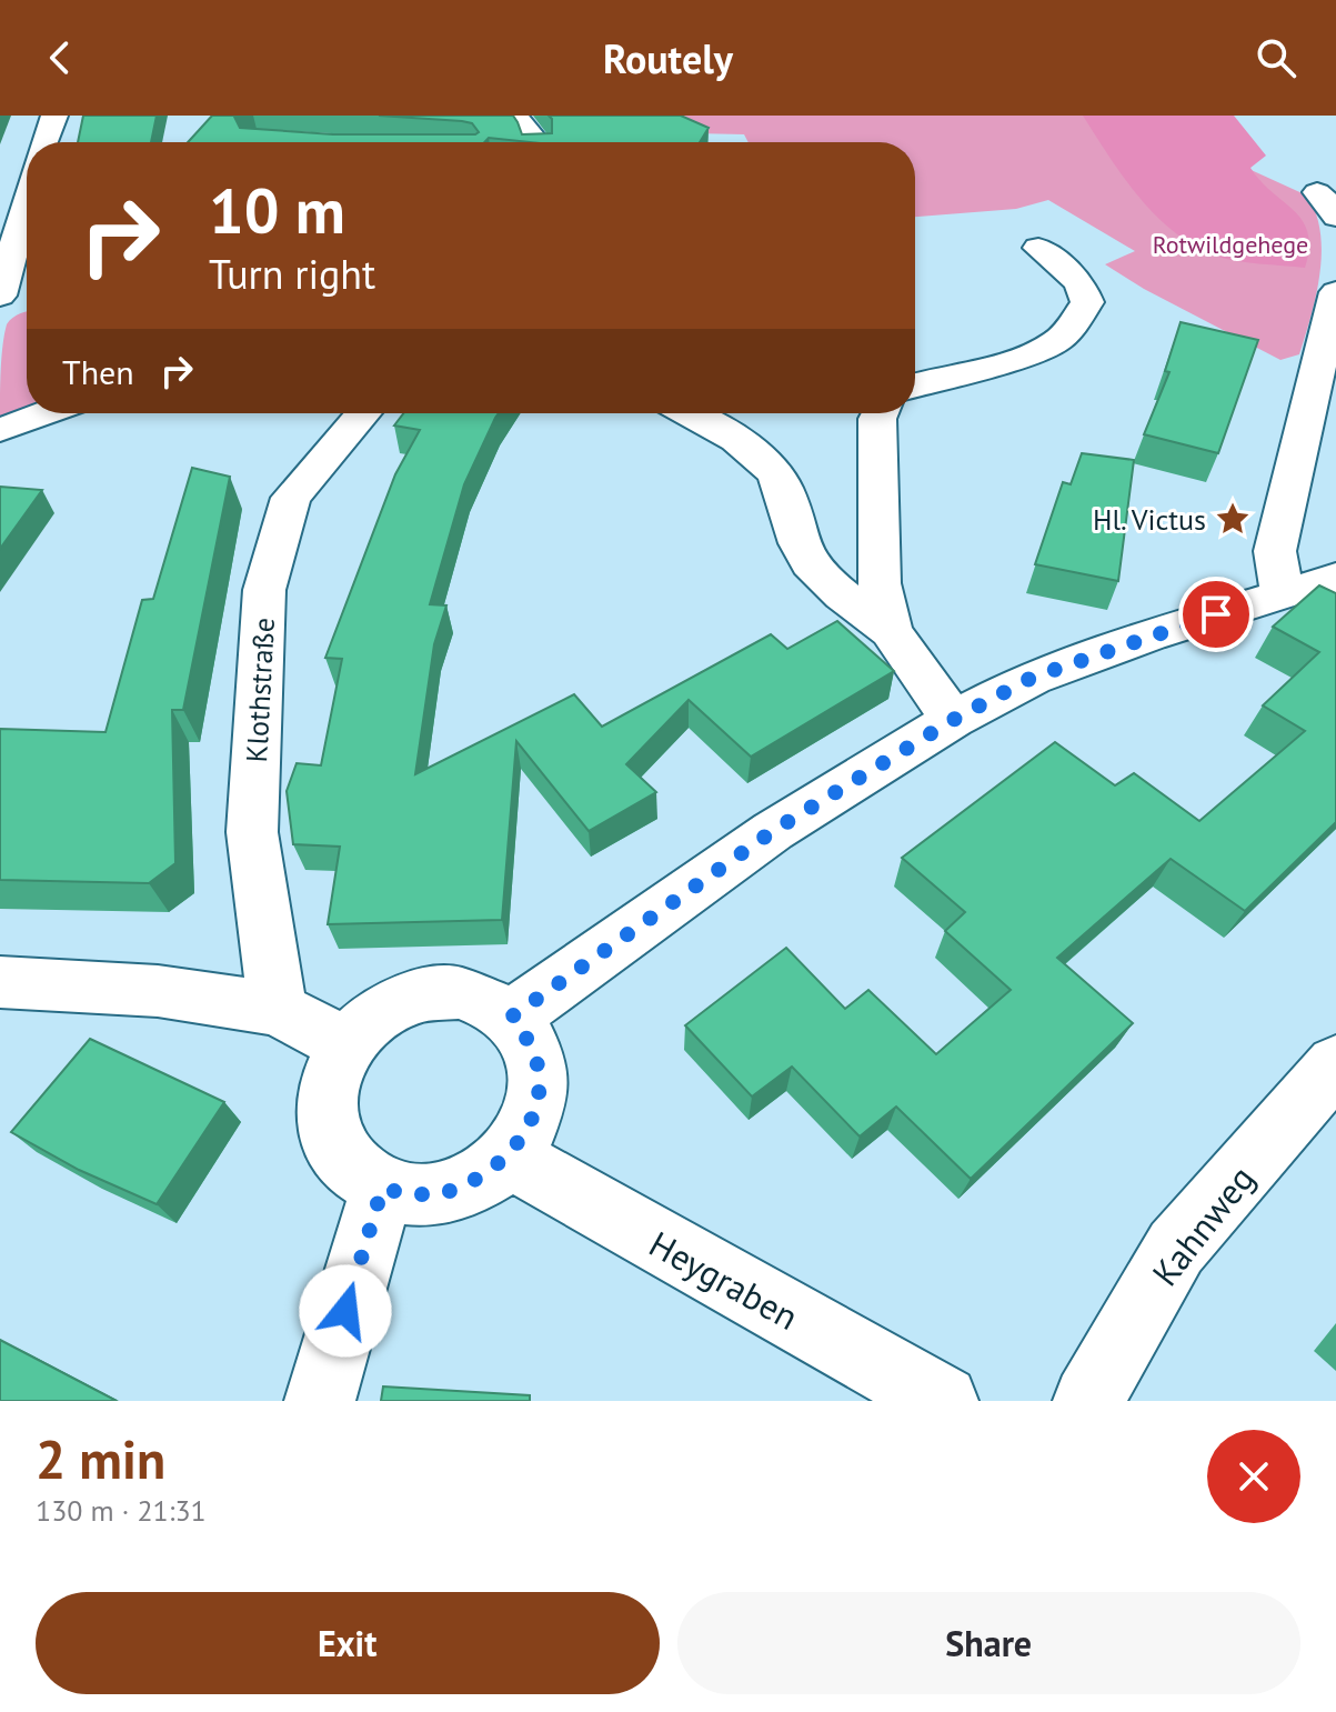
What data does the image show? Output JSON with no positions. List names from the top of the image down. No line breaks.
{"streets":{"street":["Klothstraße","Kahnweg","Heygraben"]},"parks":["Rotwildgehege"],"places":{"place":["Hl. Victus"]},"page":{"header":"Routely","turn":["10 m","Turn right"],"then":"Then","heading":["2 min","130 m · 21:31"],"buttons":["Exit","Share"]}}
